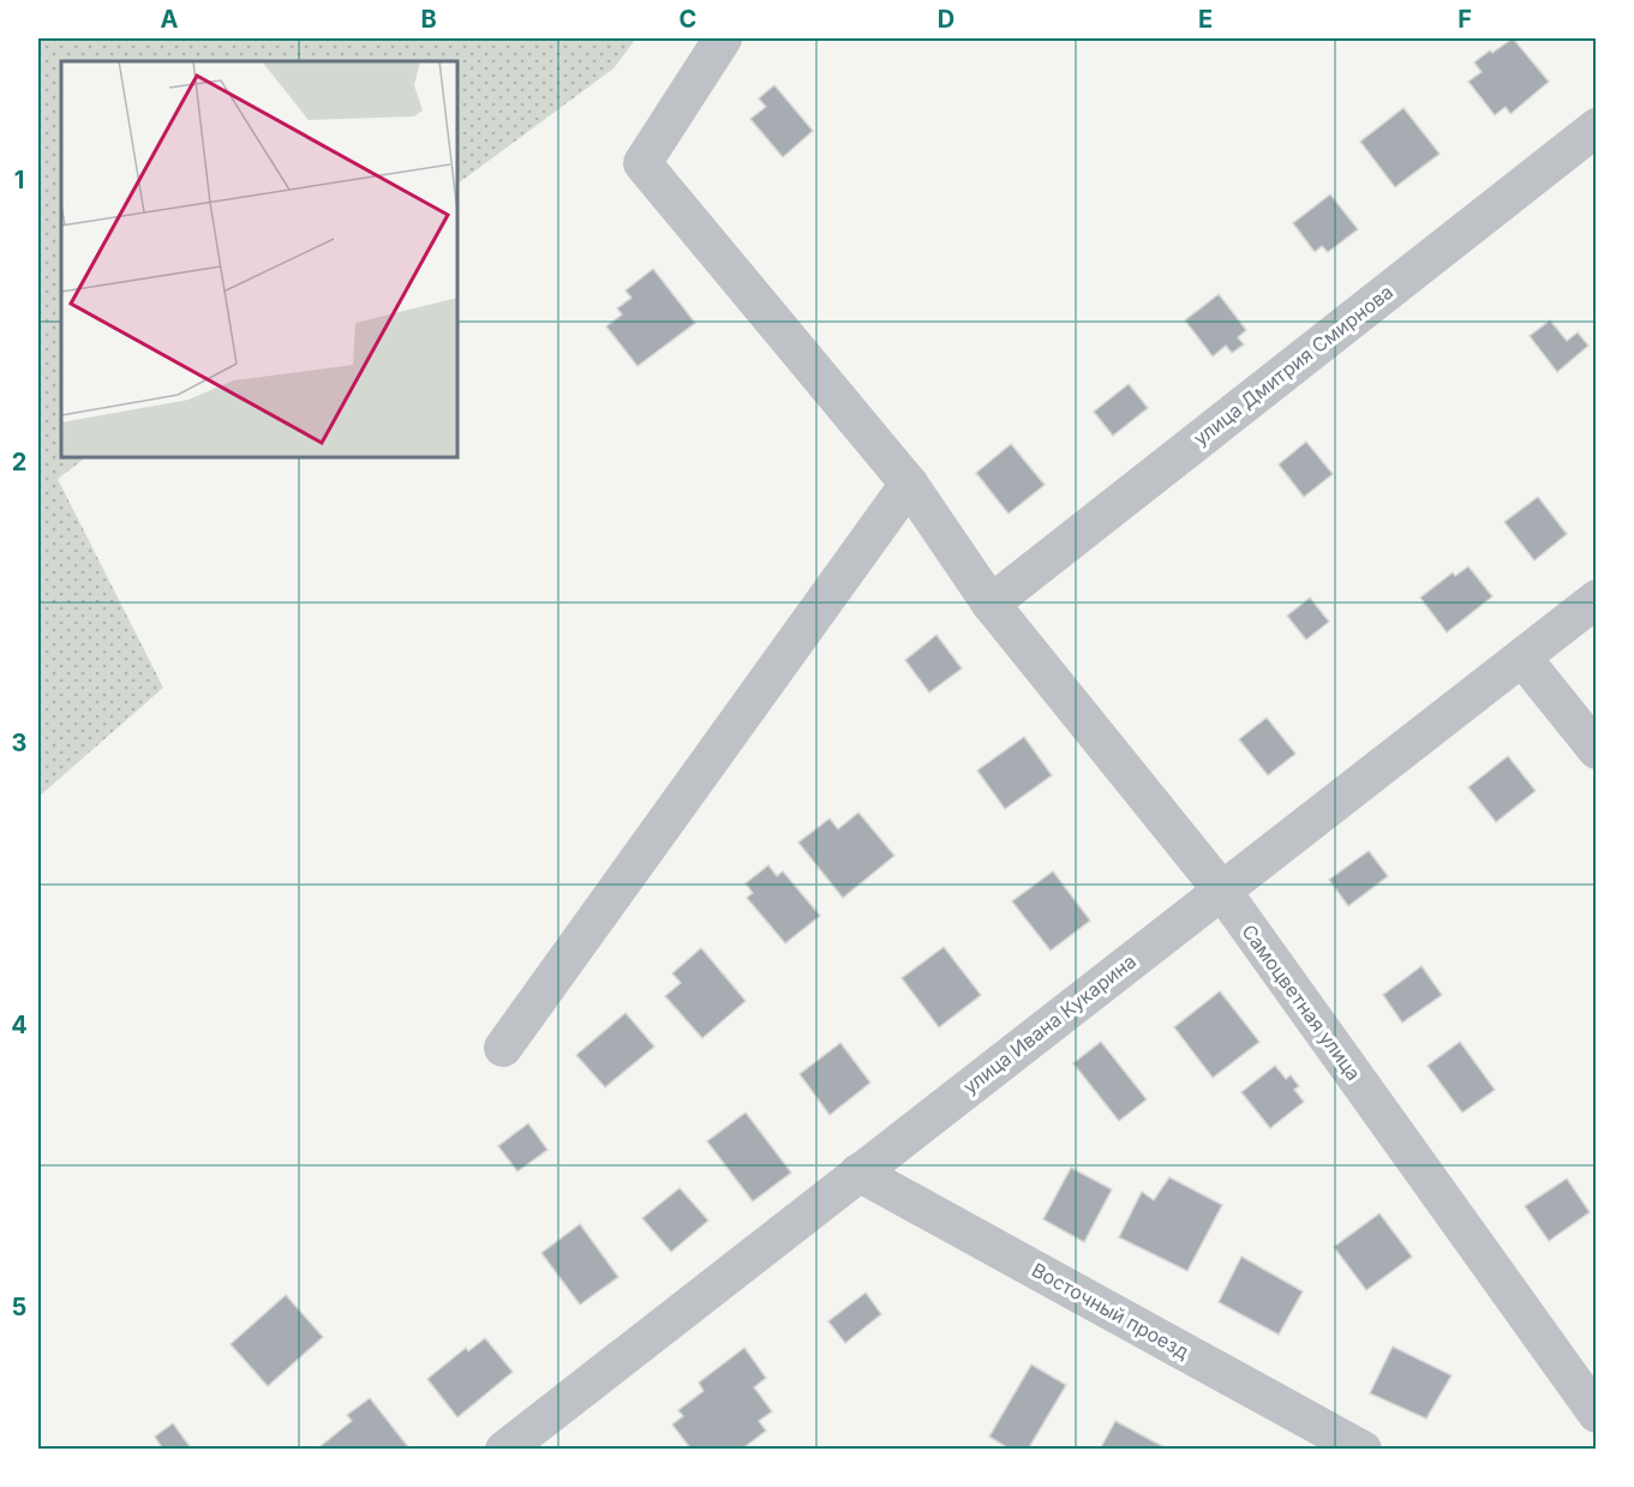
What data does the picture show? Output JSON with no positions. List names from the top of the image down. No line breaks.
{"streets":{"street":["улица Дмитрия Смирнова","Самоцветная улица","улица Ивана Кукарина","Восточный проезд"]},"crossings":[["улица Дмитрия Смирнова","Самоцветная улица"],["Самоцветная улица","улица Ивана Кукарина"],["улица Ивана Кукарина","Восточный проезд"]],"grid":{"columns":["A","B","C","D","E","F"],"rows":["1","2","3","4","5"]}}
